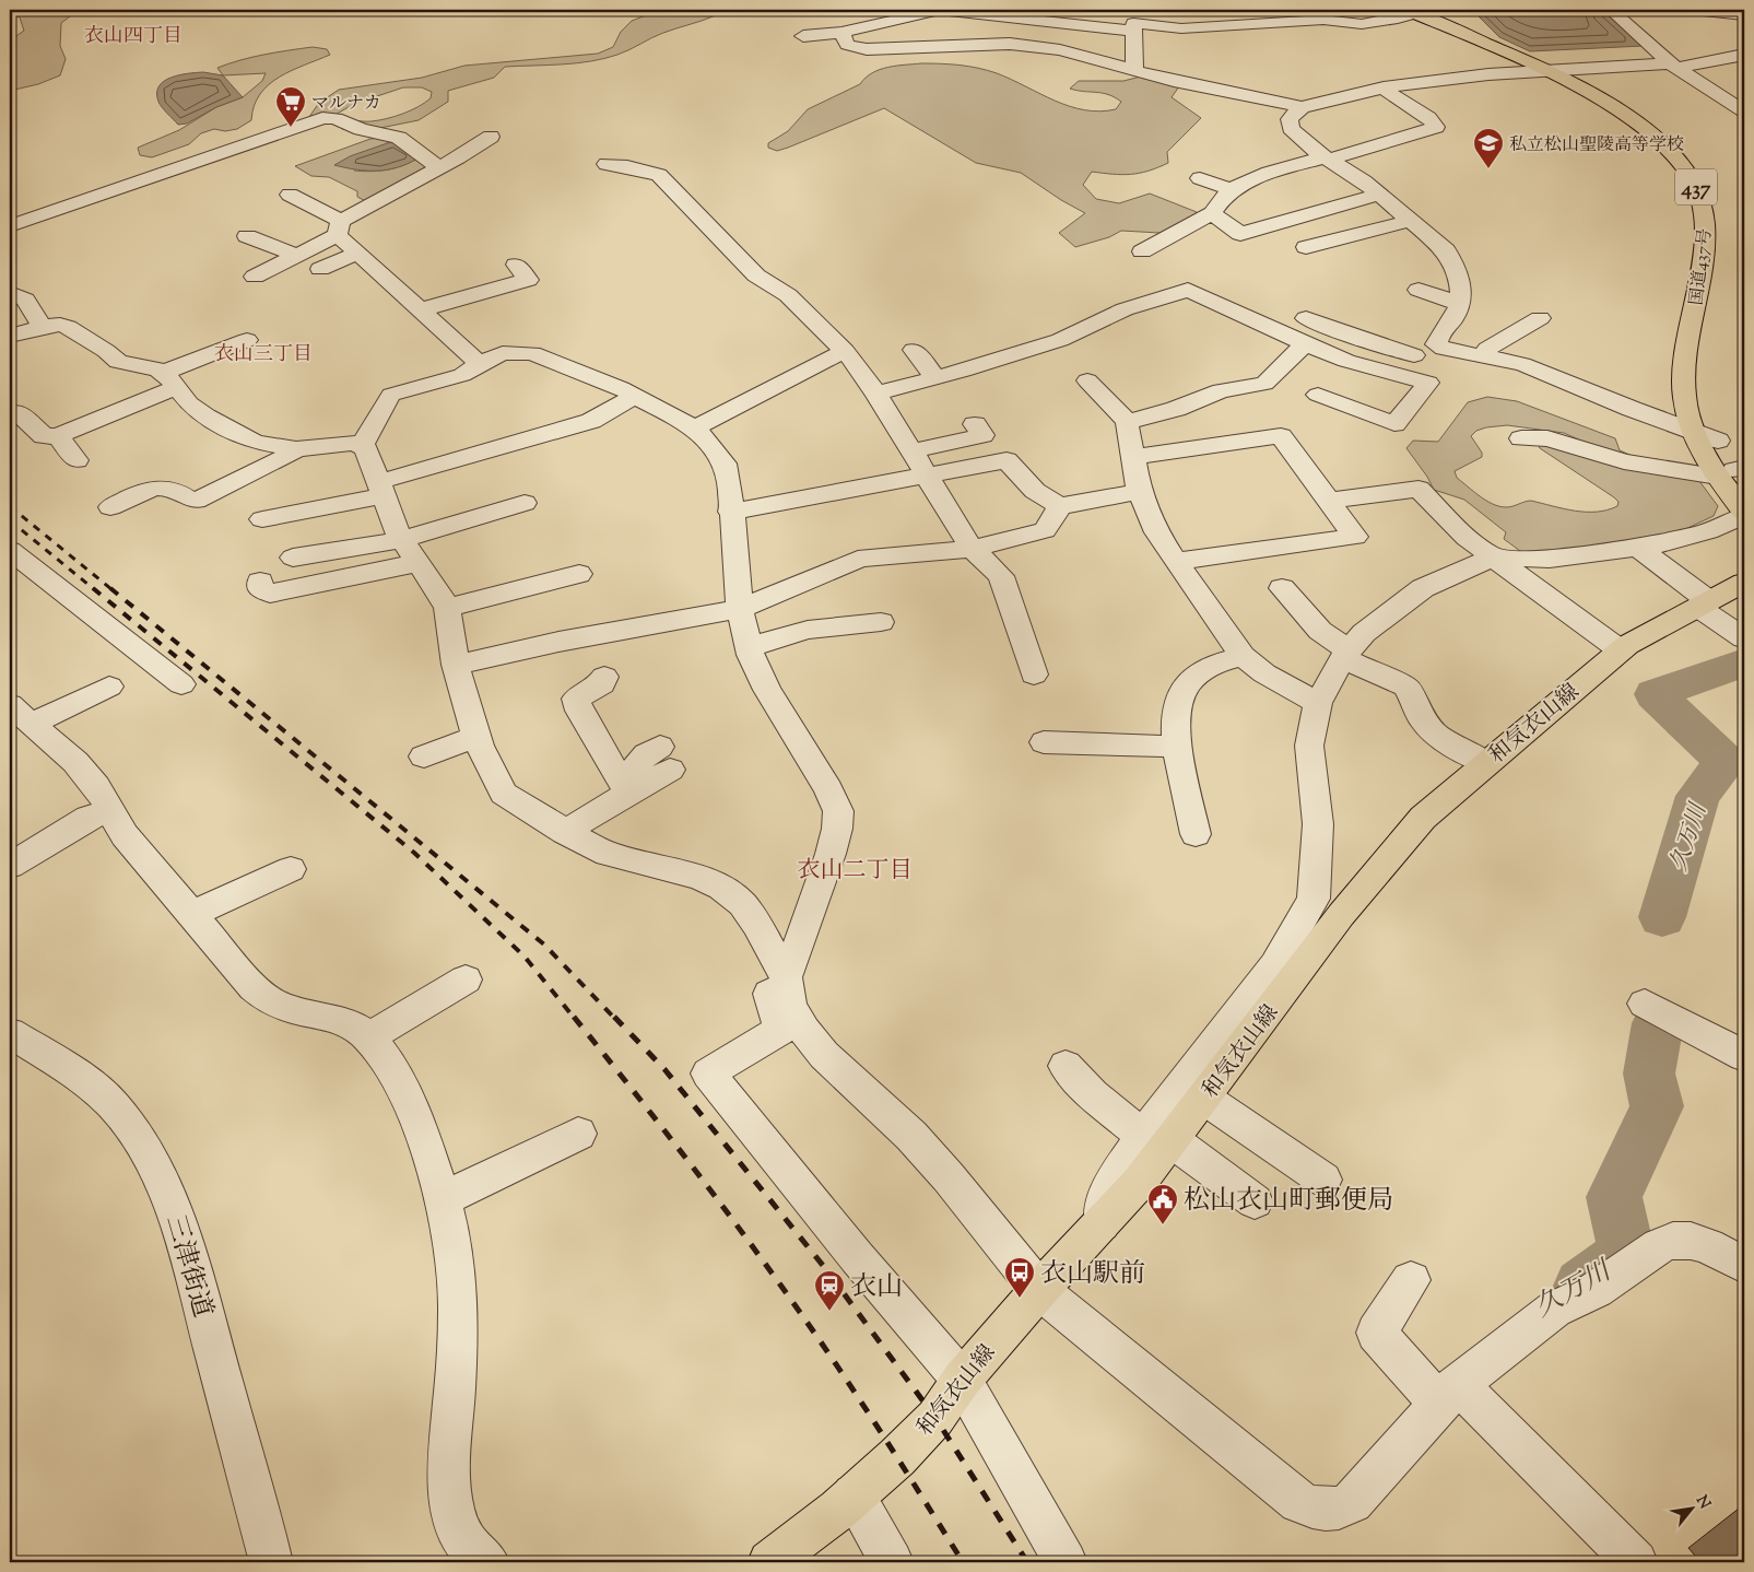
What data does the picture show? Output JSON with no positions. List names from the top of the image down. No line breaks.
{"streets":{"main road":["437","国道437号","和気衣山線"],"street":["三津街道"]},"districts":["衣山四丁目","衣山三丁目","衣山二丁目"],"water":["久万川"],"places":{"supermarket":["マルナカ"],"school or university":["私立松山聖陵高等学校"],"public building":["松山衣山町郵便局"],"bus stop":["衣山駅前"],"station":["衣山"]},"north":"top right"}
